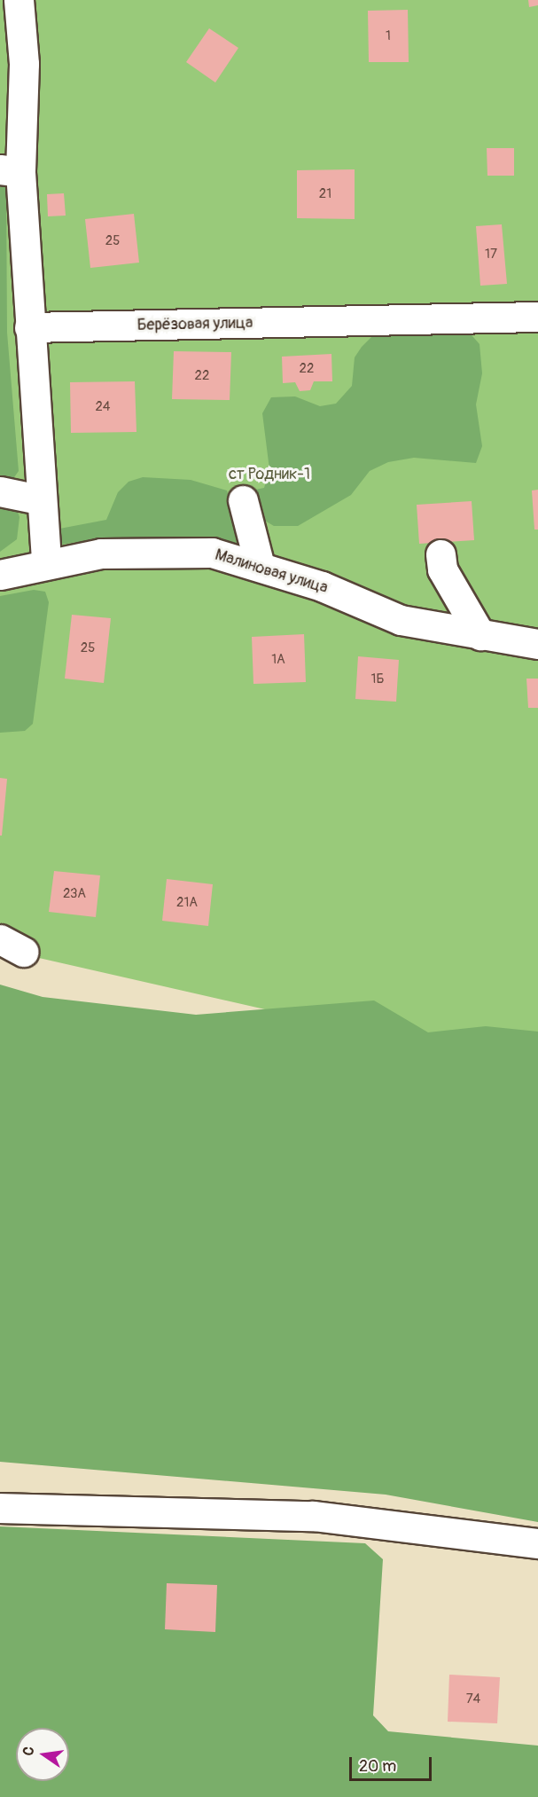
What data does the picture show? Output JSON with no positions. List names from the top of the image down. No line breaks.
{"streets":{"street":["Берёзовая улица","Малиновая улица"]},"parks":["ст Родник-1"],"house_numbers":["1","21","25","17","22","22","24","25","1А","1Б","23А","21А","74"],"scale_bar":"20 m","north":"left"}
